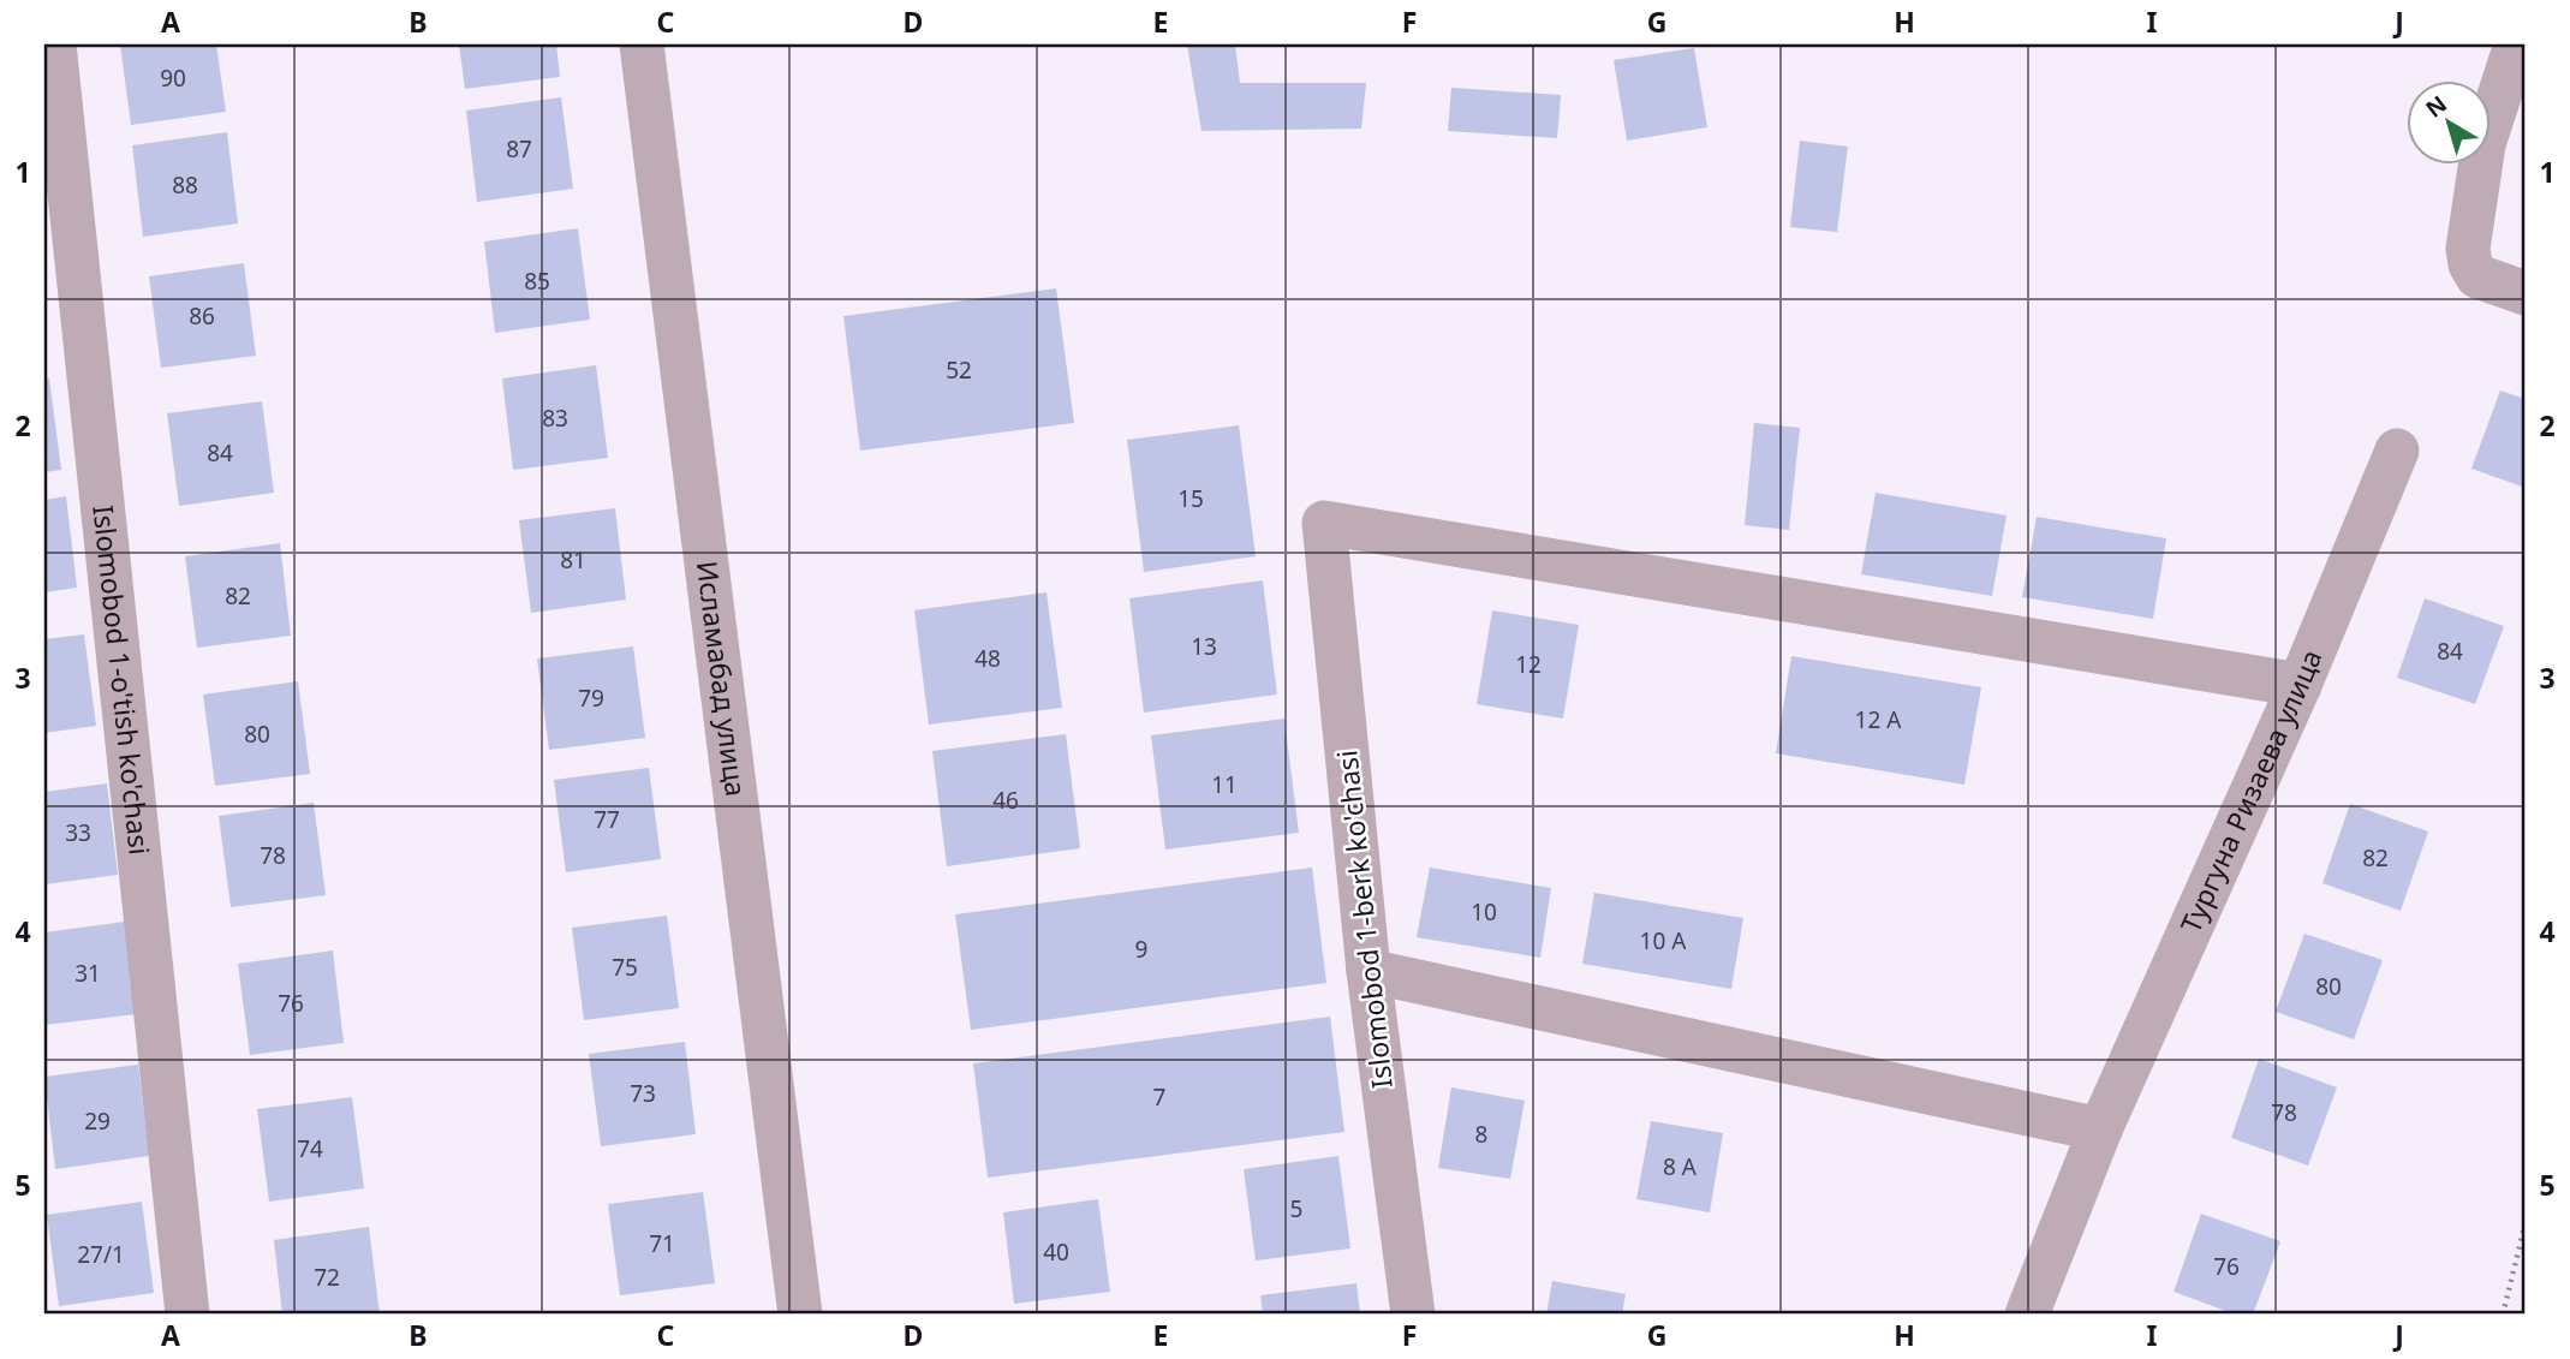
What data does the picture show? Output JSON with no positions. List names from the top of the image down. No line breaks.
{"streets":{"street":["Islomobod 1-o'tish ko'chasi","Исламабад улица","Тургуна Ризаева улица","Islomobod 1-berk ko'chasi"]},"crossings":[["Тургуна Ризаева улица","Islomobod 1-berk ko'chasi"]],"house_numbers":["90","87","88","85","86","52","83","84","15","81","82","13","84","48","12","79","12 A","80","11","46","77","33","78","82","10","10 A","9","75","31","80","76","73","7","78","29","8","74","8 A","5","71","40","27/1","76","72"],"north":"top left","grid":{"columns":["A","B","C","D","E","F","G","H","I","J"],"rows":["1","2","3","4","5"]}}
